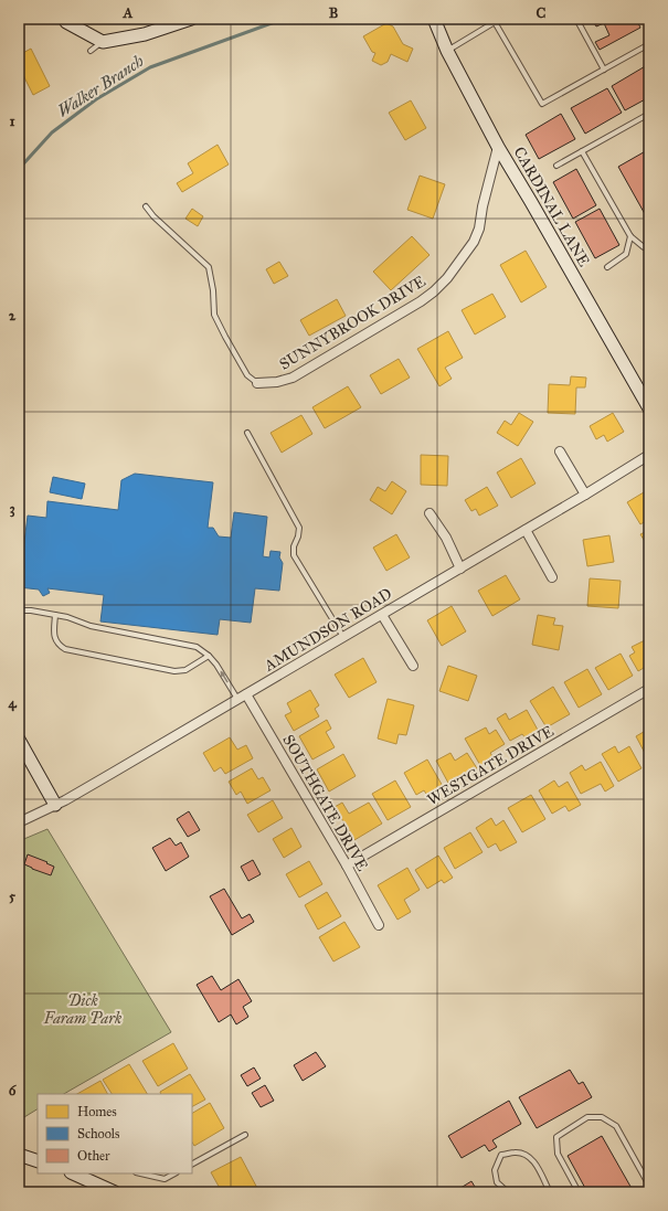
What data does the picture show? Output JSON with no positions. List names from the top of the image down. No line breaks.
{"streets":{"street":["CARDINAL LANE","SUNNYBROOK DRIVE","AMUNDSON ROAD","WESTGATE DRIVE","SOUTHGATE DRIVE"]},"crossings":[["CARDINAL LANE","SUNNYBROOK DRIVE"],["AMUNDSON ROAD","SOUTHGATE DRIVE"],["WESTGATE DRIVE","SOUTHGATE DRIVE"]],"water":["Walker Branch"],"parks":["Dick Faram Park"],"legend":["Homes","Schools","Other"],"grid":{"columns":["A","B","C"],"rows":["1","2","3","4","5","6"]}}
